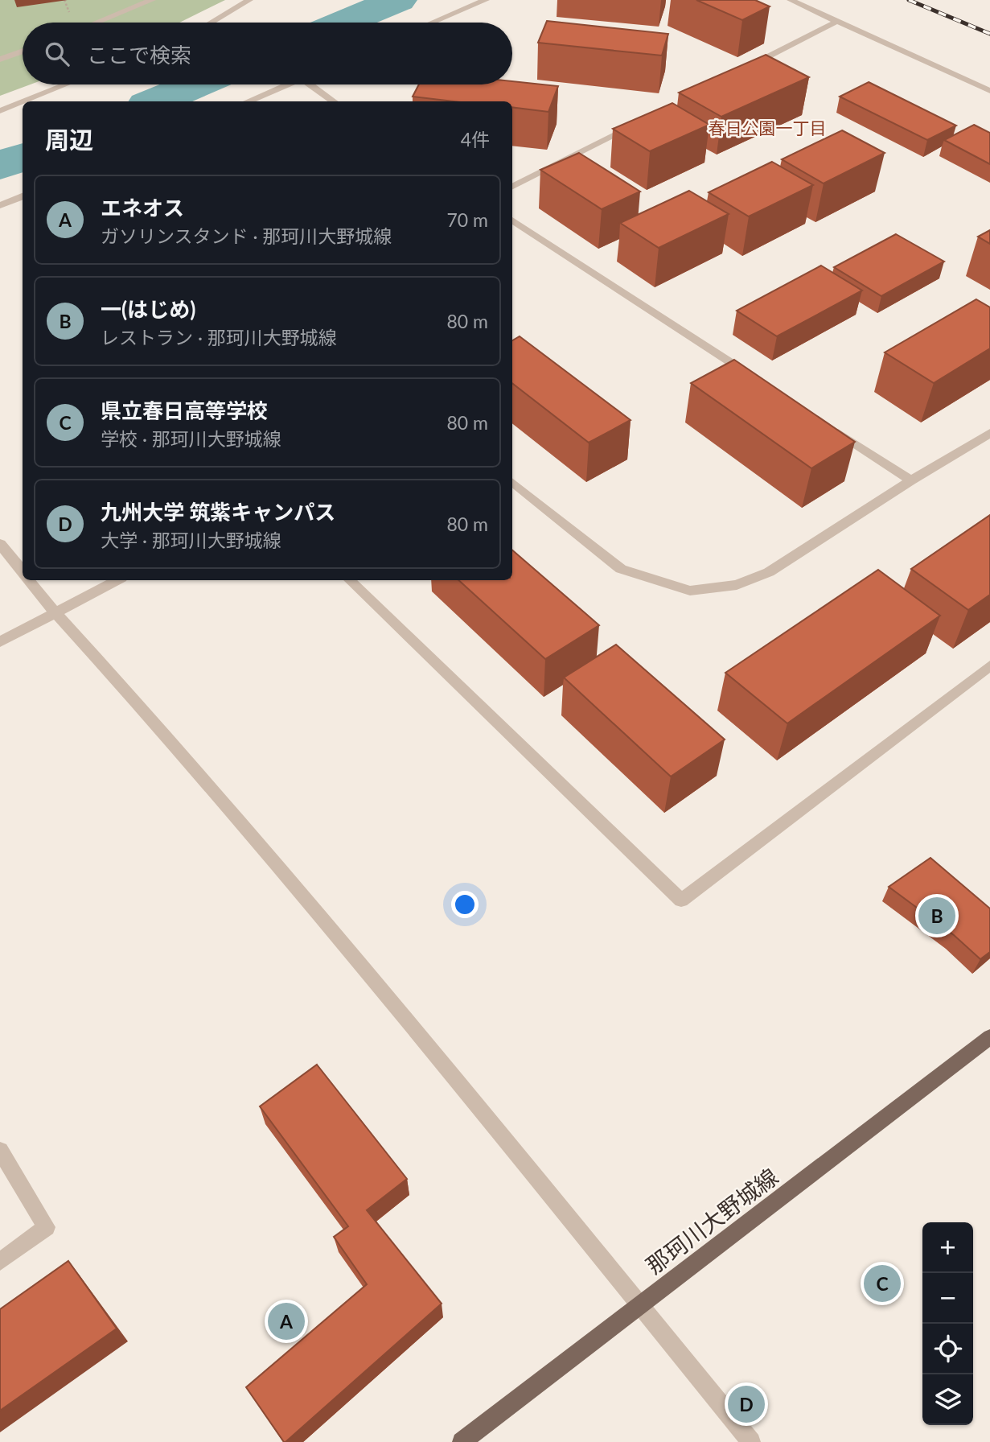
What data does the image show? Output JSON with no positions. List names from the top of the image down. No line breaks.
{"streets":{"main road":["那珂川大野城線"]},"districts":["春日公園一丁目"],"page":{"search":"ここで検索","heading":["周辺","4件"],"list":[{"mark":"A","name":"エネオス","note":"ガソリンスタンド · 那珂川大野城線","value":"70 m"},{"mark":"B","name":"一(はじめ)","note":"レストラン · 那珂川大野城線","value":"80 m"},{"mark":"C","name":"県立春日高等学校","note":"学校 · 那珂川大野城線","value":"80 m"},{"mark":"D","name":"九州大学 筑紫キャンパス","note":"大学 · 那珂川大野城線","value":"80 m"}],"pins":["B","C","A","D"],"map_buttons":["+","−"]}}
